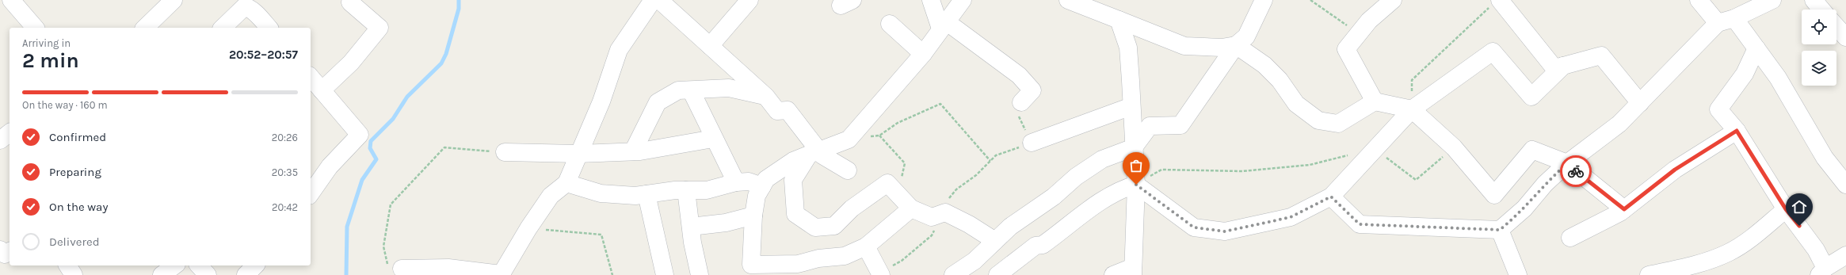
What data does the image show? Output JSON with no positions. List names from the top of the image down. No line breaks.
{"page":{"heading":["2 min","Arriving in","20:52–20:57"],"bar":"On the way · 160 m","list":[["Confirmed","20:26"],["Preparing","20:35"],["On the way","20:42"],"Delivered"]}}
